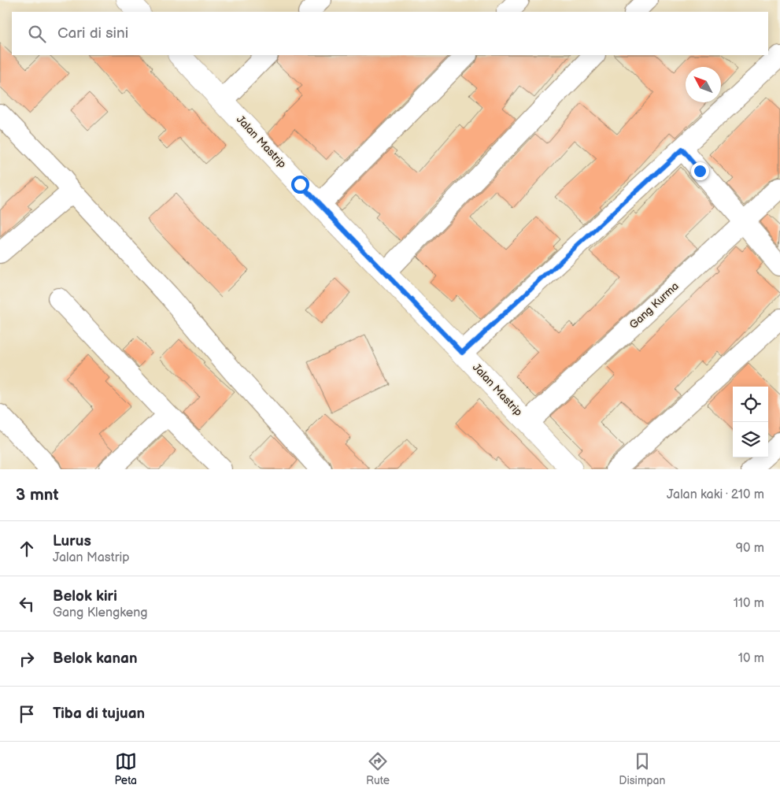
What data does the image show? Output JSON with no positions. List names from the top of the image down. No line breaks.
{"streets":{"main road":["Jalan Mastrip"],"street":["Gang Kurma"]},"crossings":[["Jalan Mastrip","Gang Kurma"]],"north":"top left","page":{"search":"Cari di sini","heading":["3 mnt","Jalan kaki · 210 m"],"list":[["Lurus","Jalan Mastrip","90 m"],["Belok kiri","Gang Klengkeng","110 m"],["Belok kanan","10 m"],"Tiba di tujuan"],"nav":["Peta","Rute","Disimpan"]}}
